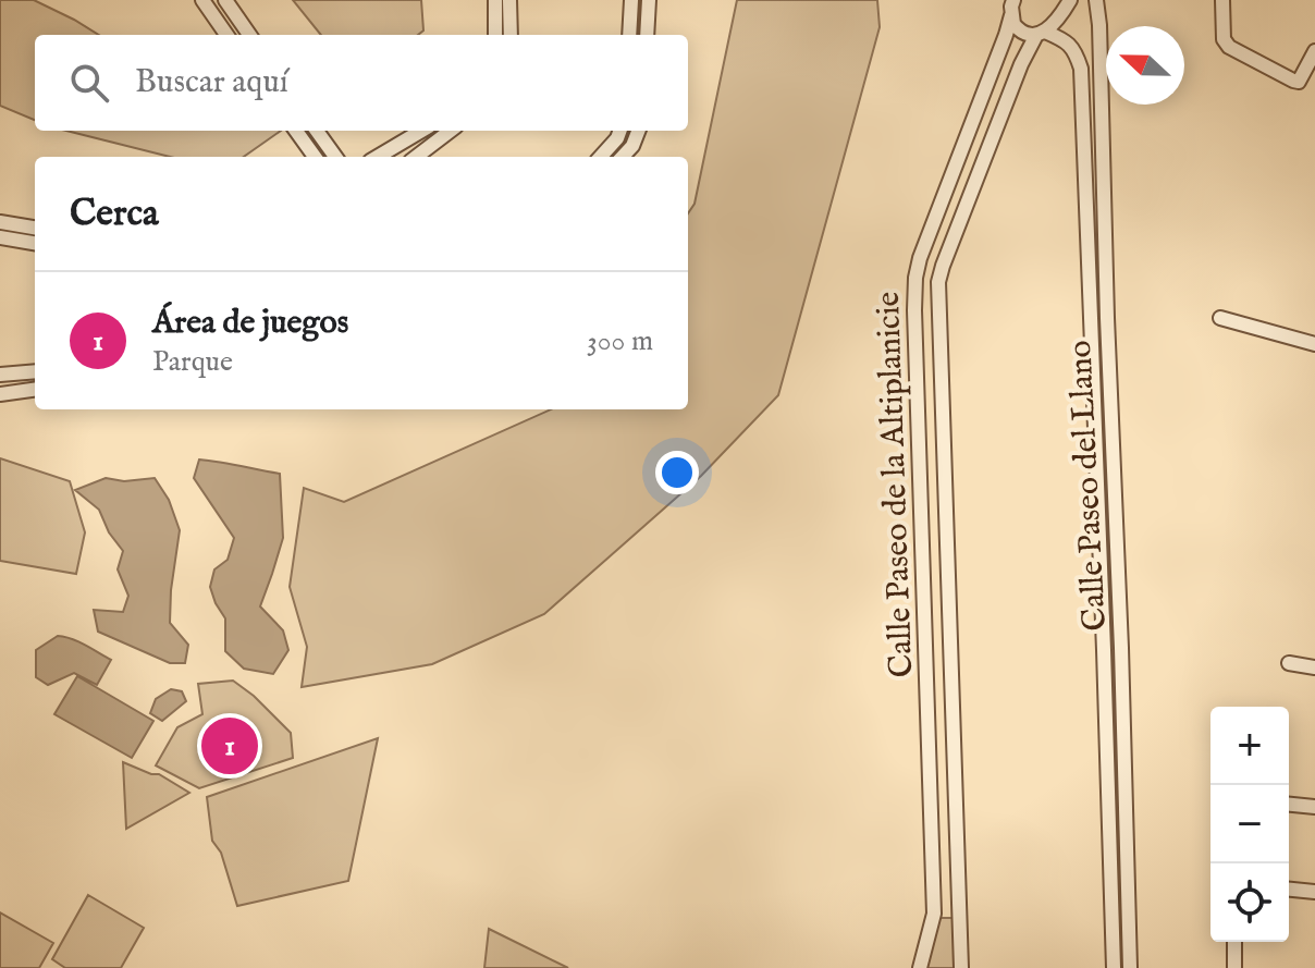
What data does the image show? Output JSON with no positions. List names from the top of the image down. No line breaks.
{"streets":{"street":["Calle Paseo de la Altiplanicie","Calle Paseo del Llano"]},"crossings":[["Calle Paseo de la Altiplanicie","Calle Paseo del Llano"]],"north":"left","page":{"search":"Buscar aquí","heading":"Cerca","list":[{"mark":"1","name":"Área de juegos","note":"Parque","value":"300 m"}],"map_buttons":["+","−"],"pins":"1"}}
